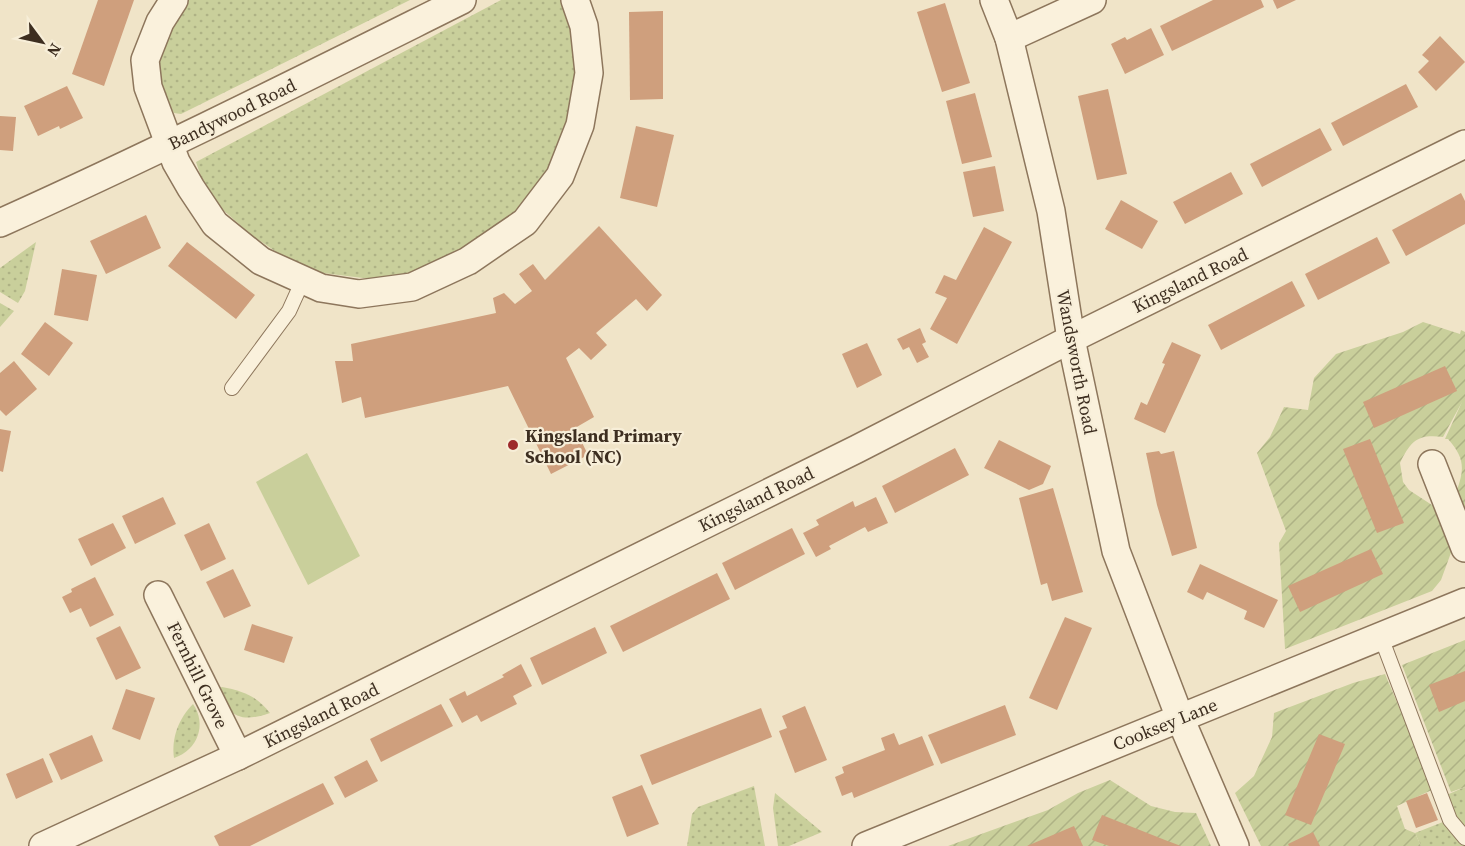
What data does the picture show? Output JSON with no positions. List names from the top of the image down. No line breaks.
{"streets":{"street":["Bandywood Road","Kingsland Road","Wandsworth Road","Fernhill Grove","Cooksey Lane"]},"crossings":[["Kingsland Road","Wandsworth Road"],["Kingsland Road","Fernhill Grove"],["Wandsworth Road","Cooksey Lane"]],"places":["Kingsland Primary School (NC)"],"north":"bottom right"}
